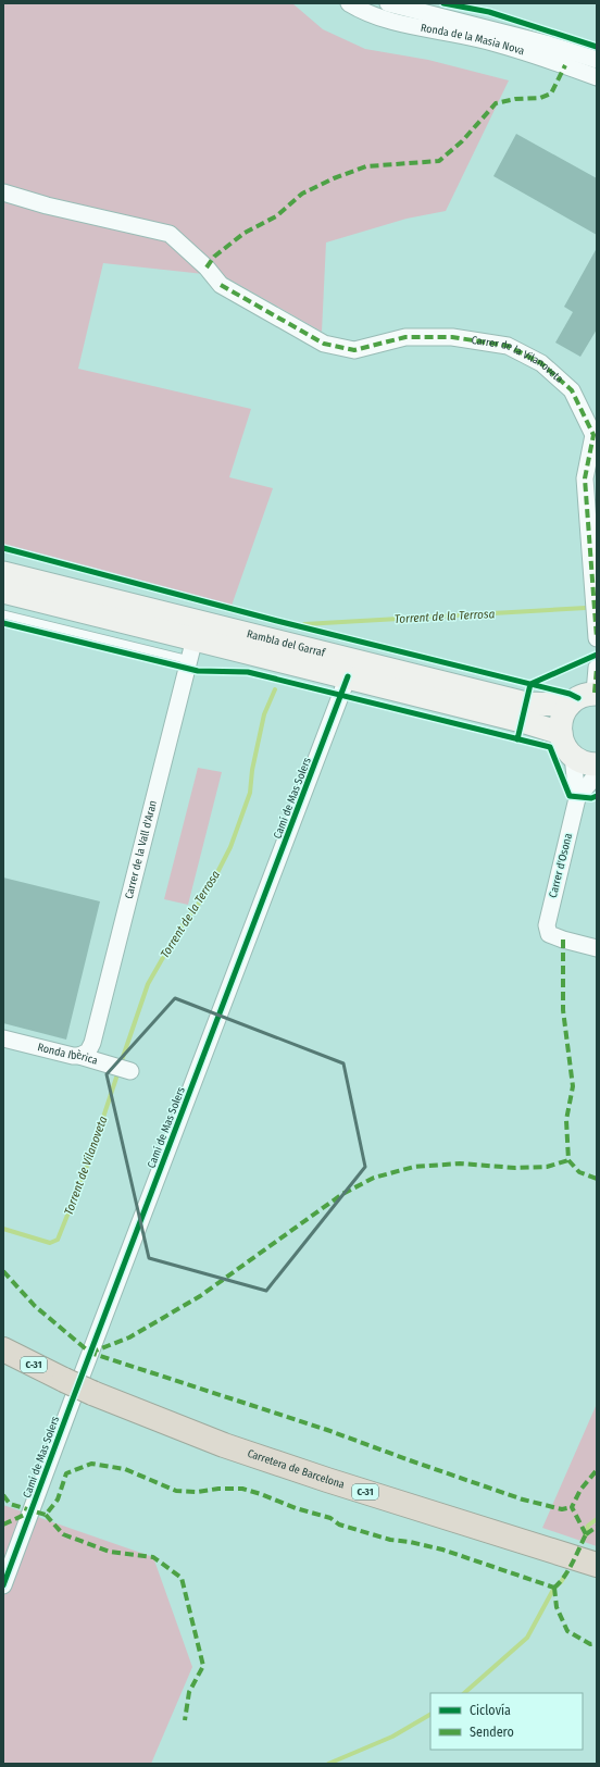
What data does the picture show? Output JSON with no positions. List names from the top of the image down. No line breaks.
{"streets":{"highway":["C-31","Carretera de Barcelona"],"street":["Ronda de la Masia Nova","Carrer de la Vilanoveta","Rambla del Garraf","Camí de Mas Solers","Carrer de la Vall d'Aran","Carrer d'Osona","Ronda Ibèrica"]},"crossings":[["Rambla del Garraf","Camí de Mas Solers"],["Rambla del Garraf","Carrer de la Vall d'Aran"],["Carrer de la Vall d'Aran","Ronda Ibèrica"]],"water":["Torrent de la Terrosa","Torrent de Vilanoveta"],"legend":["Ciclovía","Sendero"]}
